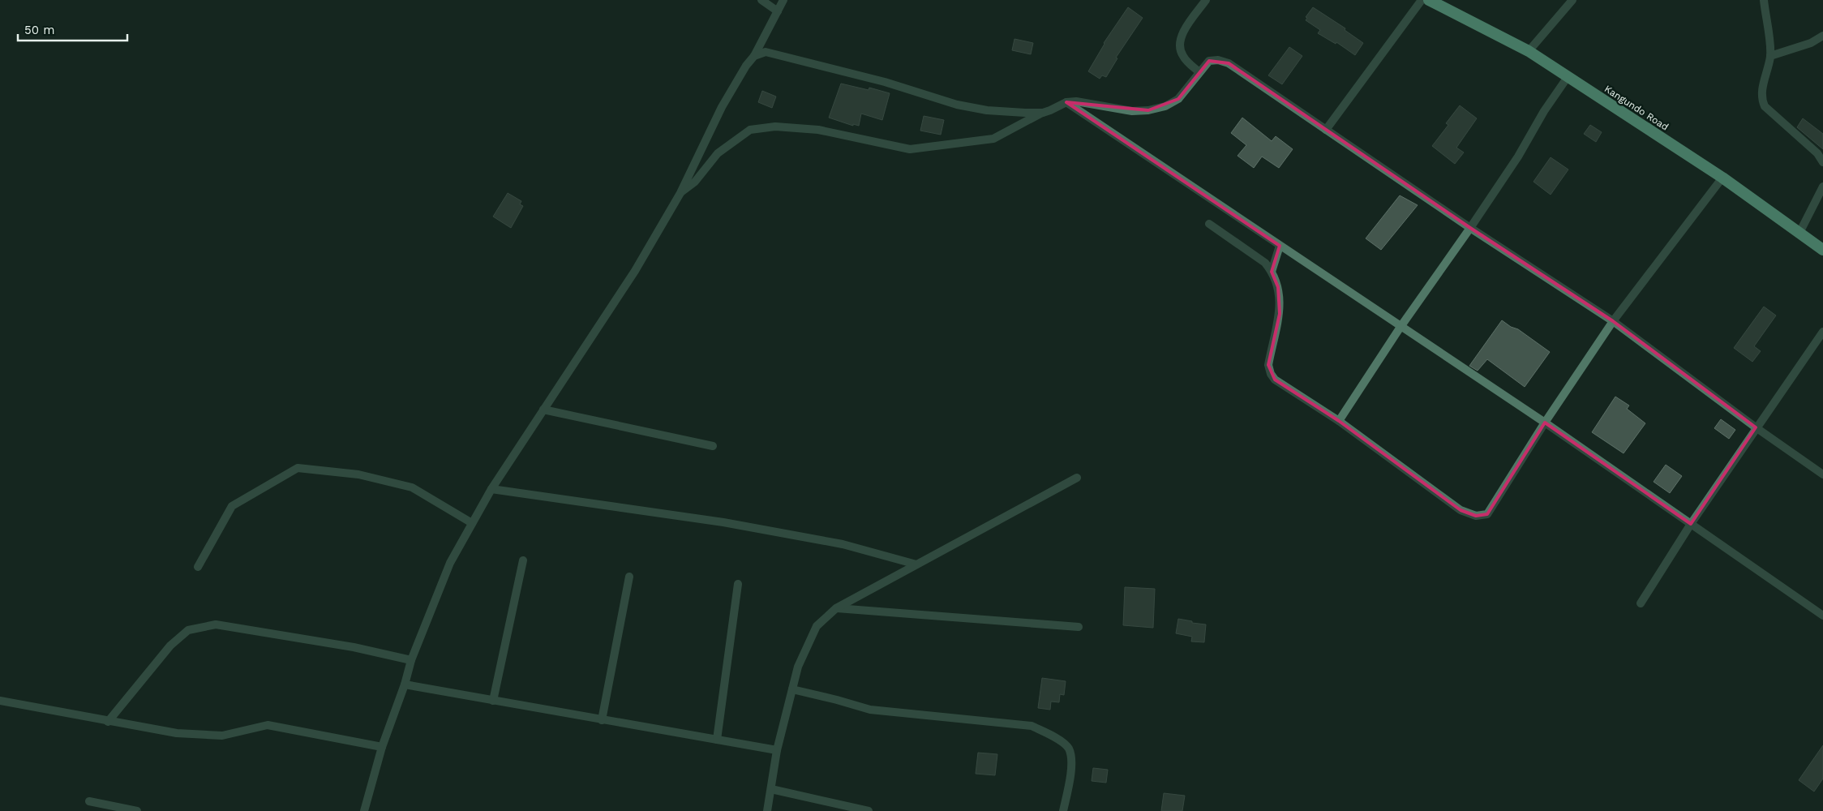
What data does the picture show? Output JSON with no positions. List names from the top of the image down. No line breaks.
{"streets":{"highway":["Kangundo Road"]},"scale_bar":"50 m"}
